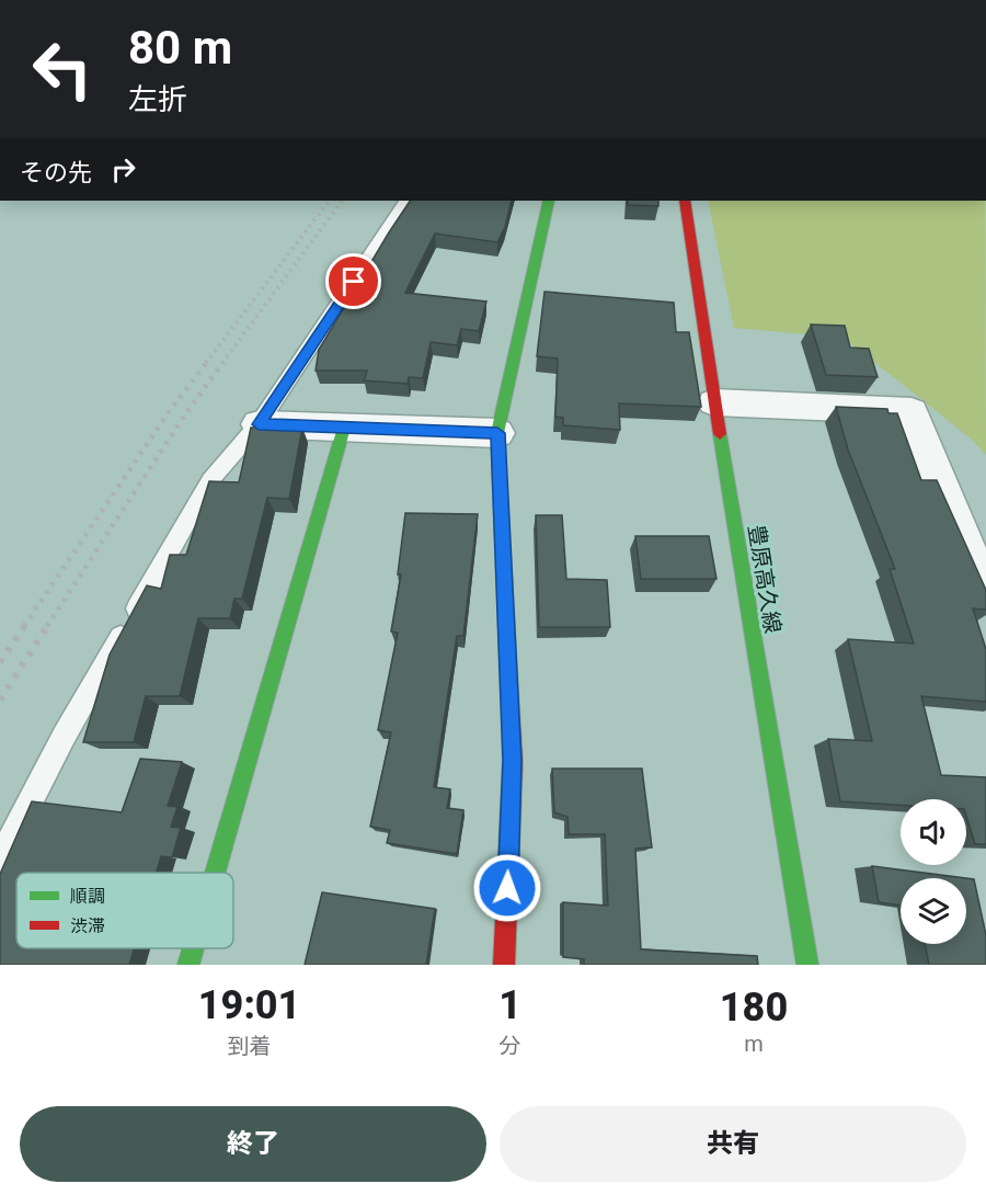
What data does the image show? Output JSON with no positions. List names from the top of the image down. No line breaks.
{"streets":{"street":["豊原高久線"]},"legend":["順調","渋滞"],"page":{"turn":["80 m","左折"],"then":"その先","eta":["19:01","到着","1","分","180","m"],"buttons":["終了","共有"]}}
